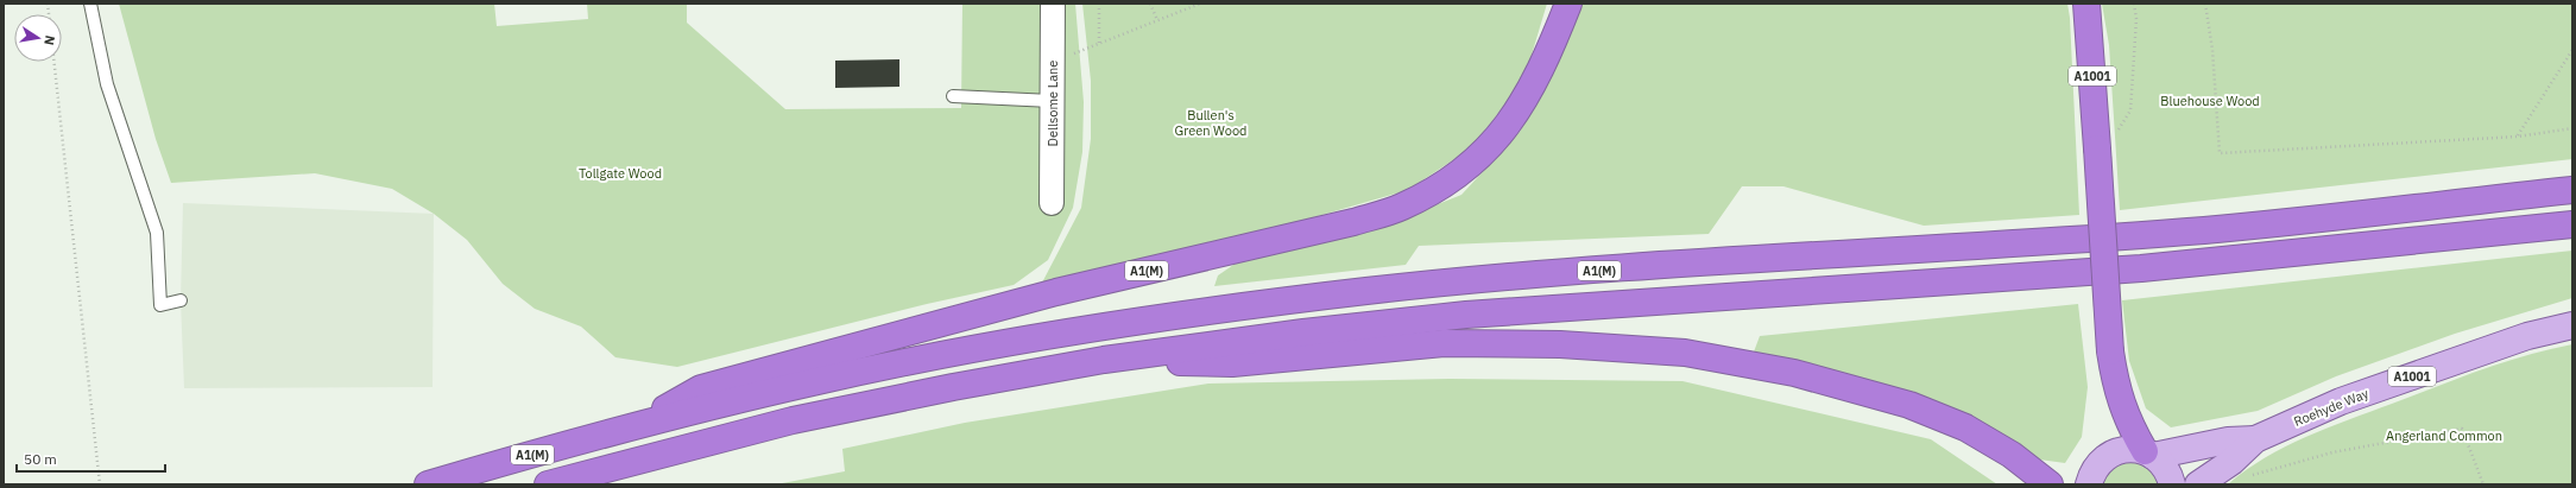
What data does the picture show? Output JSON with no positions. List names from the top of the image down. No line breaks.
{"streets":{"highway":["A1001","A1(M)"],"main road":["Roehyde Way"],"street":["Dellsome Lane"]},"crossings":[["A1001","Roehyde Way"]],"parks":["Bluehouse Wood","Bullen's Green Wood","Tollgate Wood","Angerland Common"],"scale_bar":"50 m","north":"right"}
